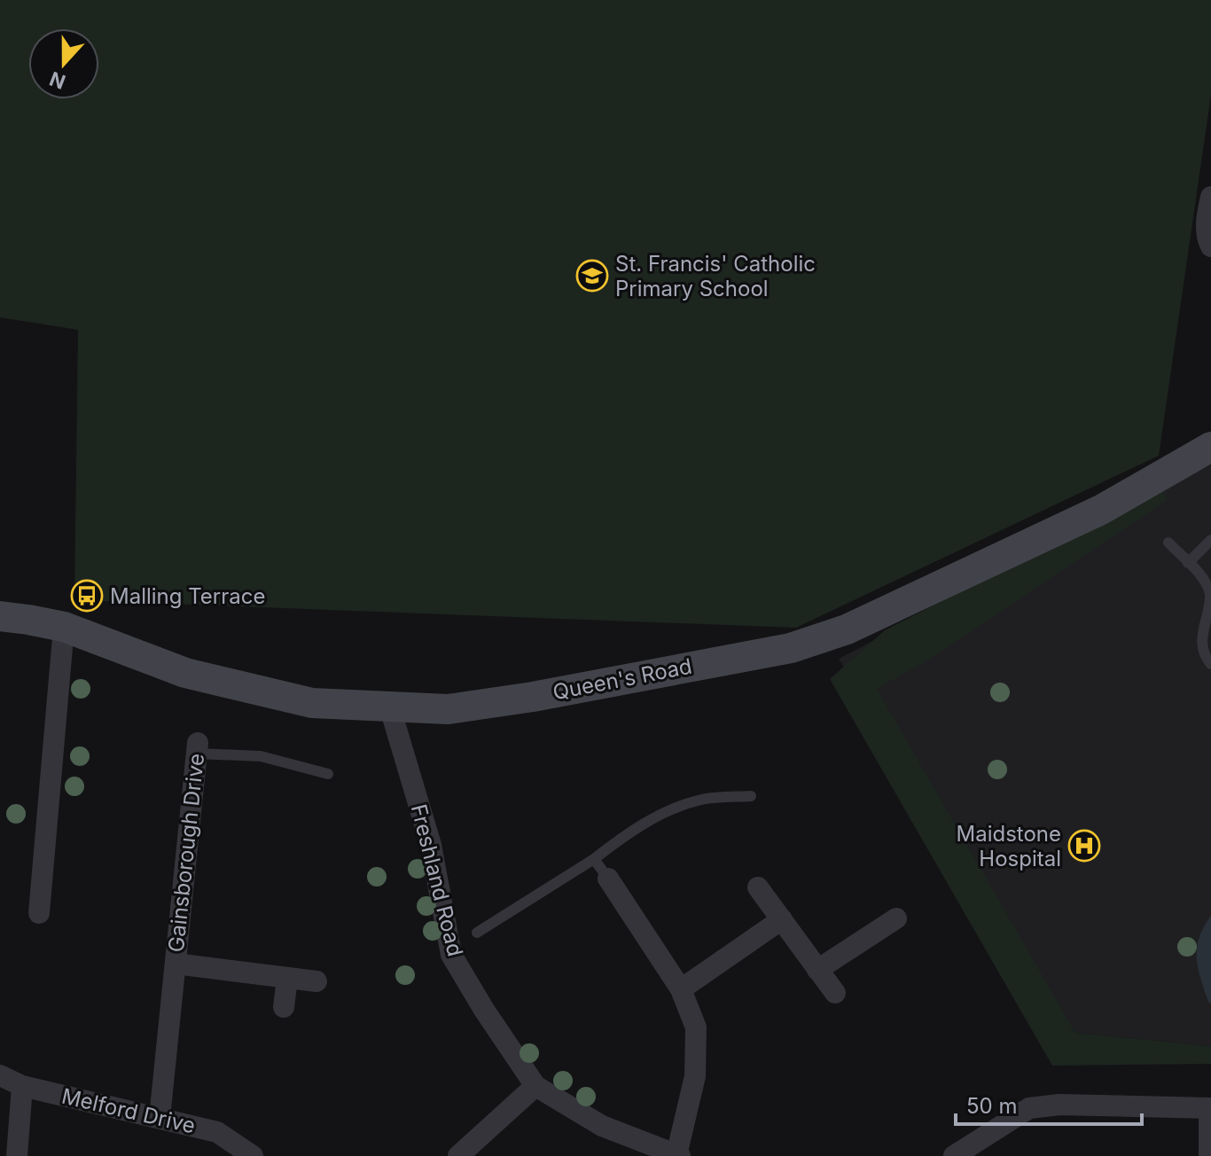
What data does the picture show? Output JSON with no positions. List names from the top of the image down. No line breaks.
{"streets":{"street":["Queen's Road","Gainsborough Drive","Freshland Road","Melford Drive"]},"crossings":[["Queen's Road","Freshland Road"],["Gainsborough Drive","Melford Drive"]],"places":{"school or university":["St. Francis' Catholic Primary School"],"bus stop":["Malling Terrace"],"hospital":["Maidstone Hospital"]},"scale_bar":"50 m","north":"bottom"}
